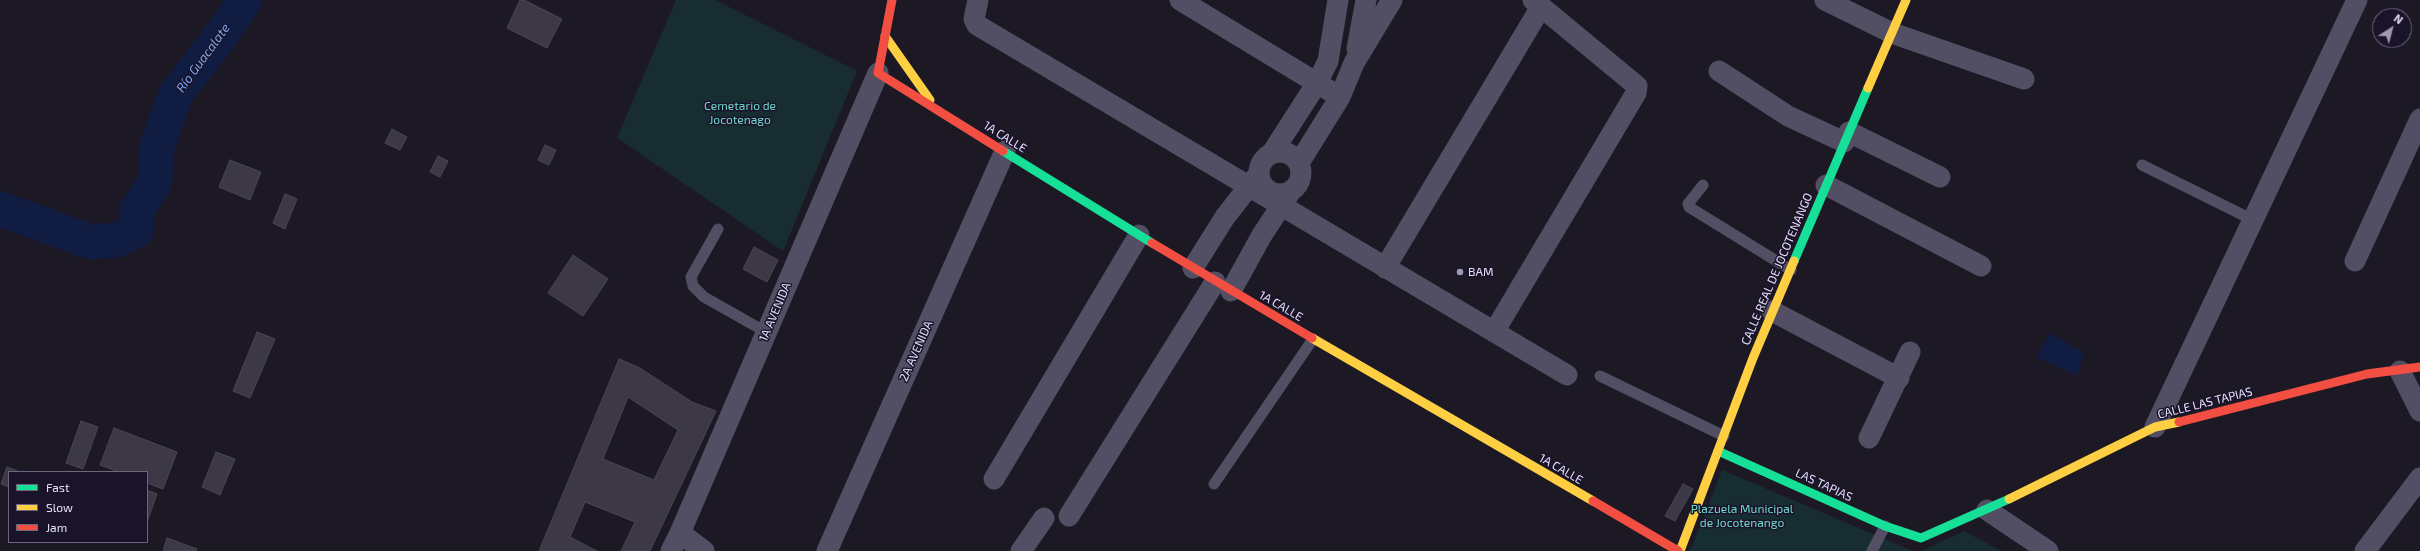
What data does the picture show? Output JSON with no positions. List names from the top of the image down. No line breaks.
{"streets":{"street":["1A CALLE","CALLE REAL DE JOCOTENANGO","1A AVENIDA","2A AVENIDA","CALLE LAS TAPIAS","LAS TAPIAS"]},"crossings":[["1A CALLE","CALLE REAL DE JOCOTENANGO"],["1A CALLE","1A AVENIDA"],["1A CALLE","2A AVENIDA"],["CALLE REAL DE JOCOTENANGO","LAS TAPIAS"],["CALLE LAS TAPIAS","LAS TAPIAS"]],"water":["Río Guacalate"],"parks":["Cemetario de Jocotenago","Plazuela Municipal de Jocotenango"],"places":["BAM"],"legend":["Fast","Slow","Jam"],"north":"top right"}
